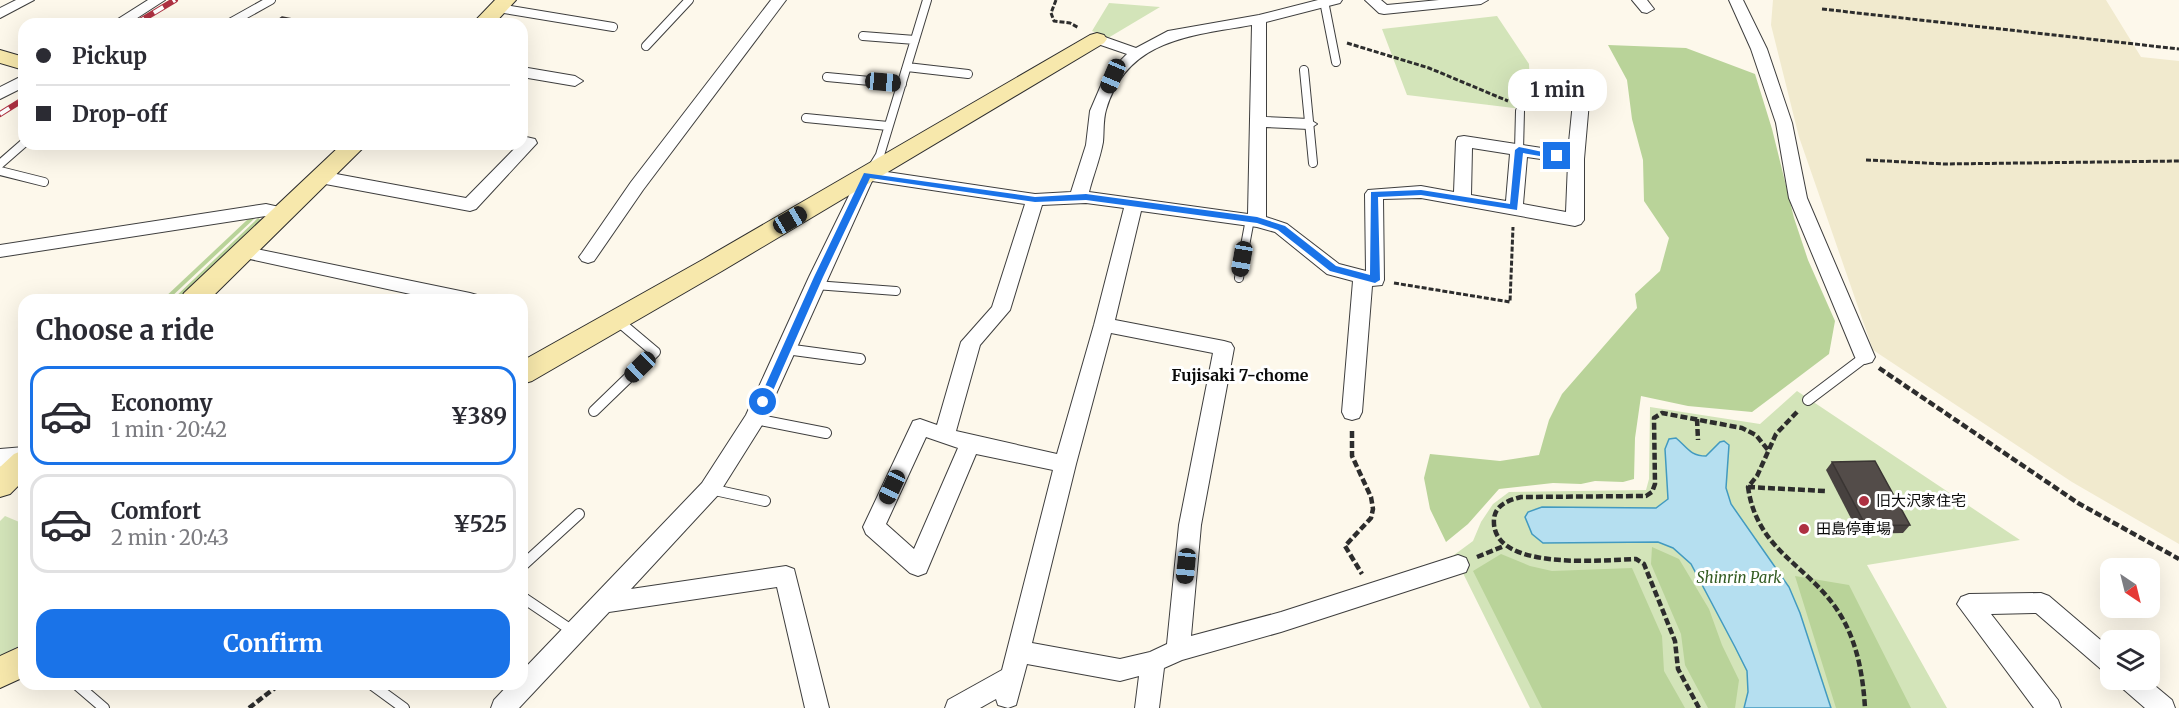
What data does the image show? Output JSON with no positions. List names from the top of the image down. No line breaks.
{"districts":["Fujisaki 7-chome"],"parks":["Shinrin Park"],"places":["旧大沢家住宅","田島停車場"],"north":"bottom right","page":{"banner":["Pickup","Drop-off"],"bubble":"1 min","heading":"Choose a ride","list":[{"name":"Economy","note":"1 min · 20:42","value":"¥389"},{"name":"Comfort","note":"2 min · 20:43","value":"¥525"}],"buttons":"Confirm"}}
